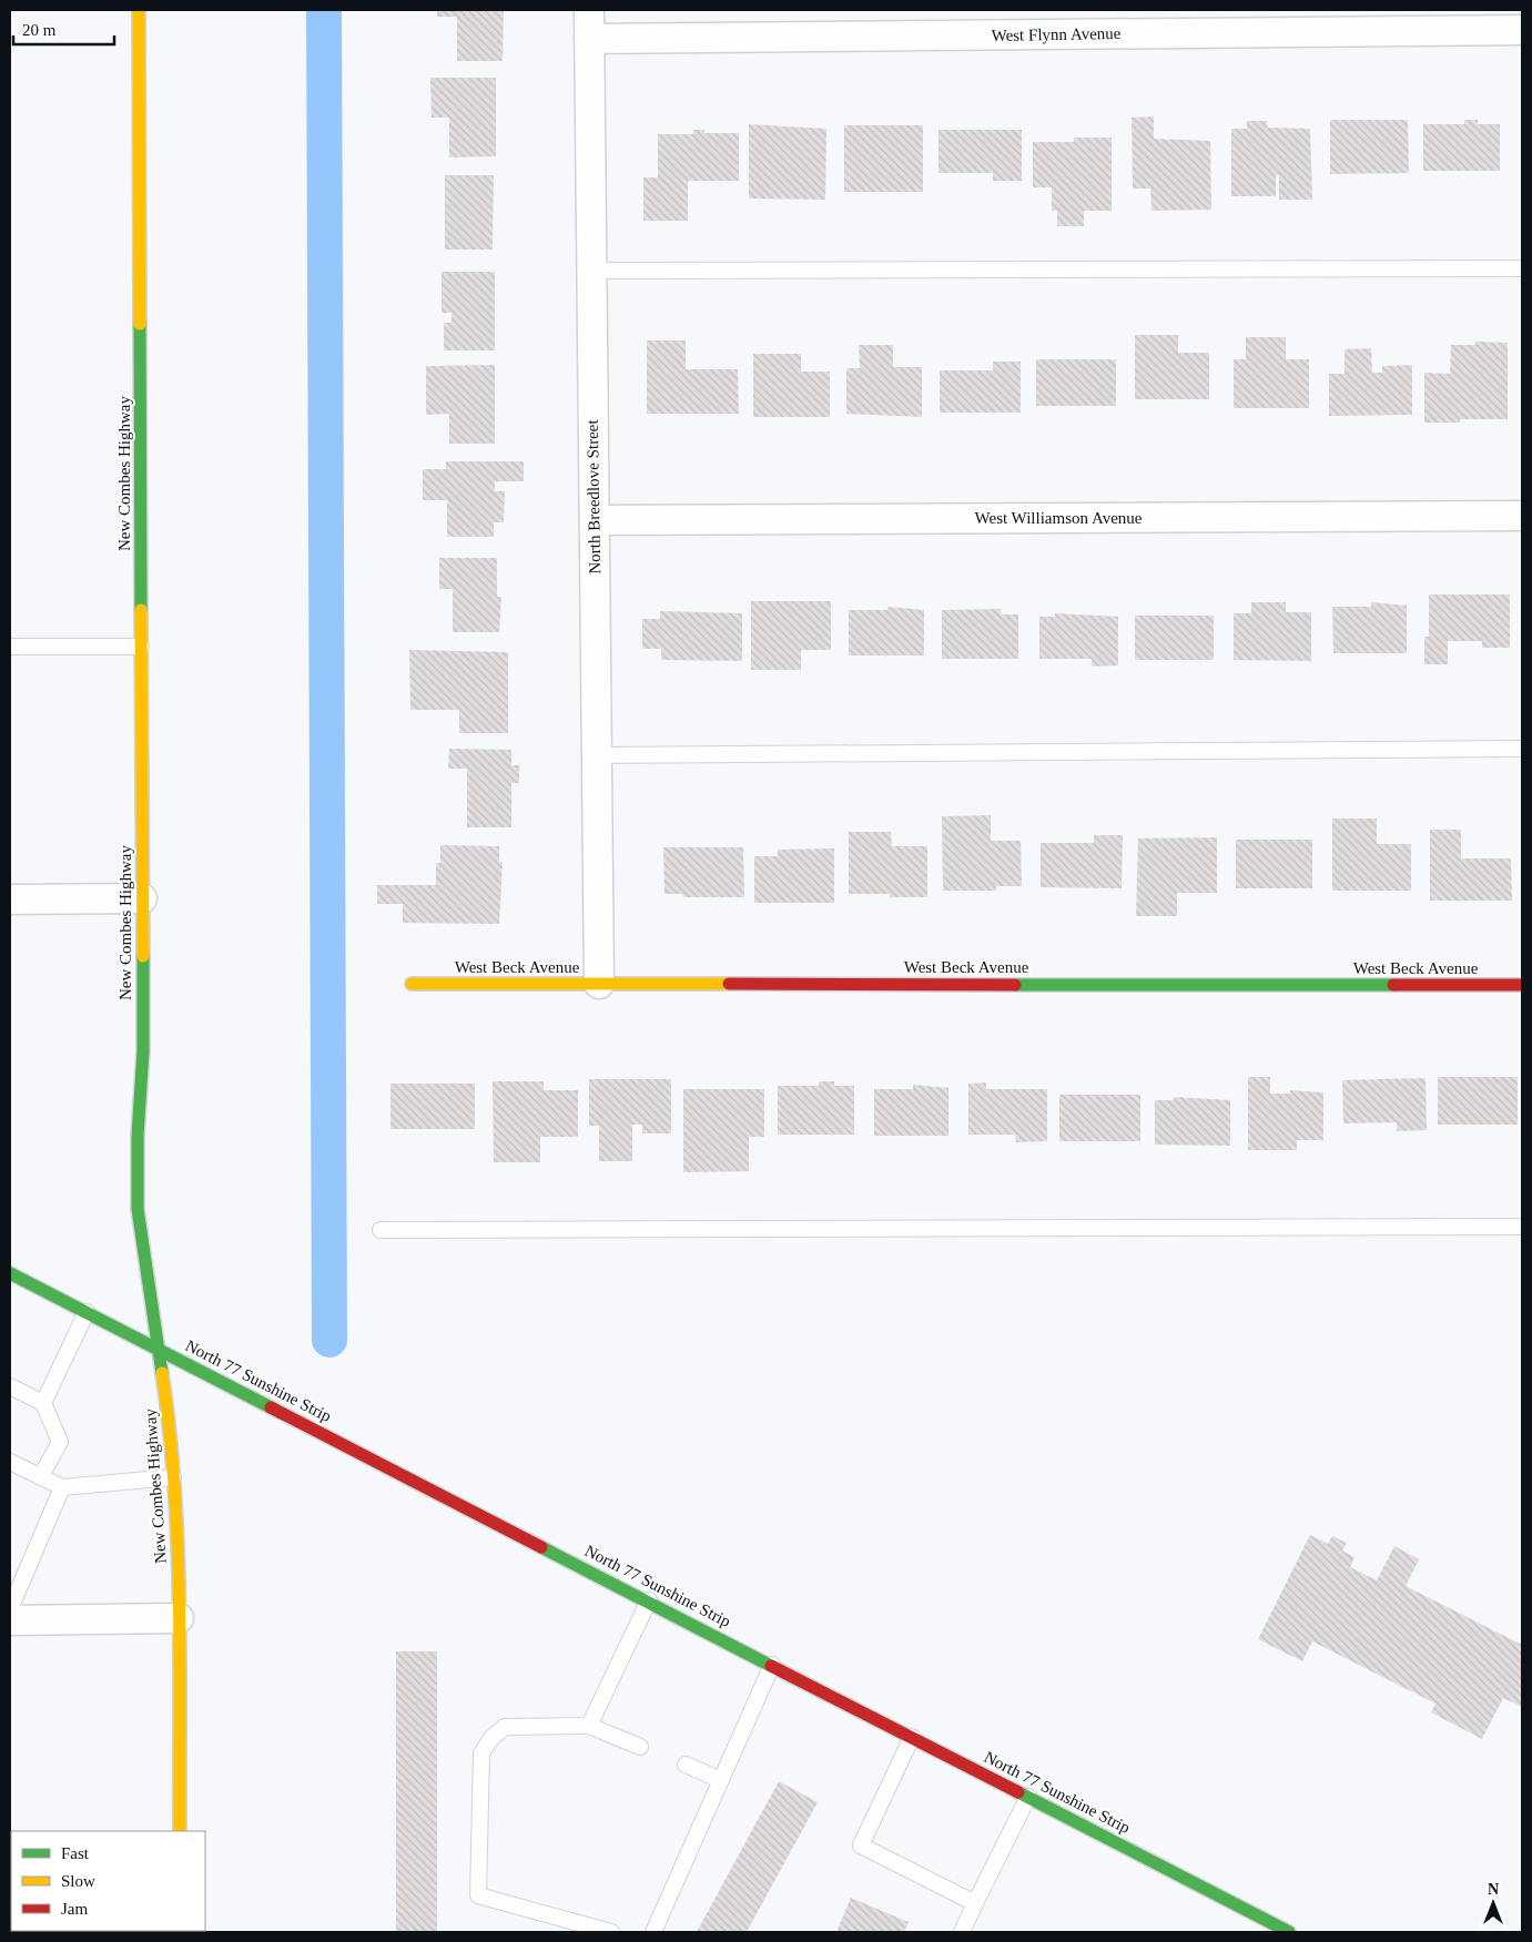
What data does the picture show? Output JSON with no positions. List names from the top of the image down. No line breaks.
{"streets":{"street":["West Flynn Avenue","New Combes Highway","North Breedlove Street","West Williamson Avenue","West Beck Avenue","North 77 Sunshine Strip"]},"crossings":[["West Flynn Avenue","North Breedlove Street"],["New Combes Highway","North 77 Sunshine Strip"],["North Breedlove Street","West Williamson Avenue"],["North Breedlove Street","West Beck Avenue"]],"legend":["Fast","Slow","Jam"],"scale_bar":"20 m","north":"top"}
